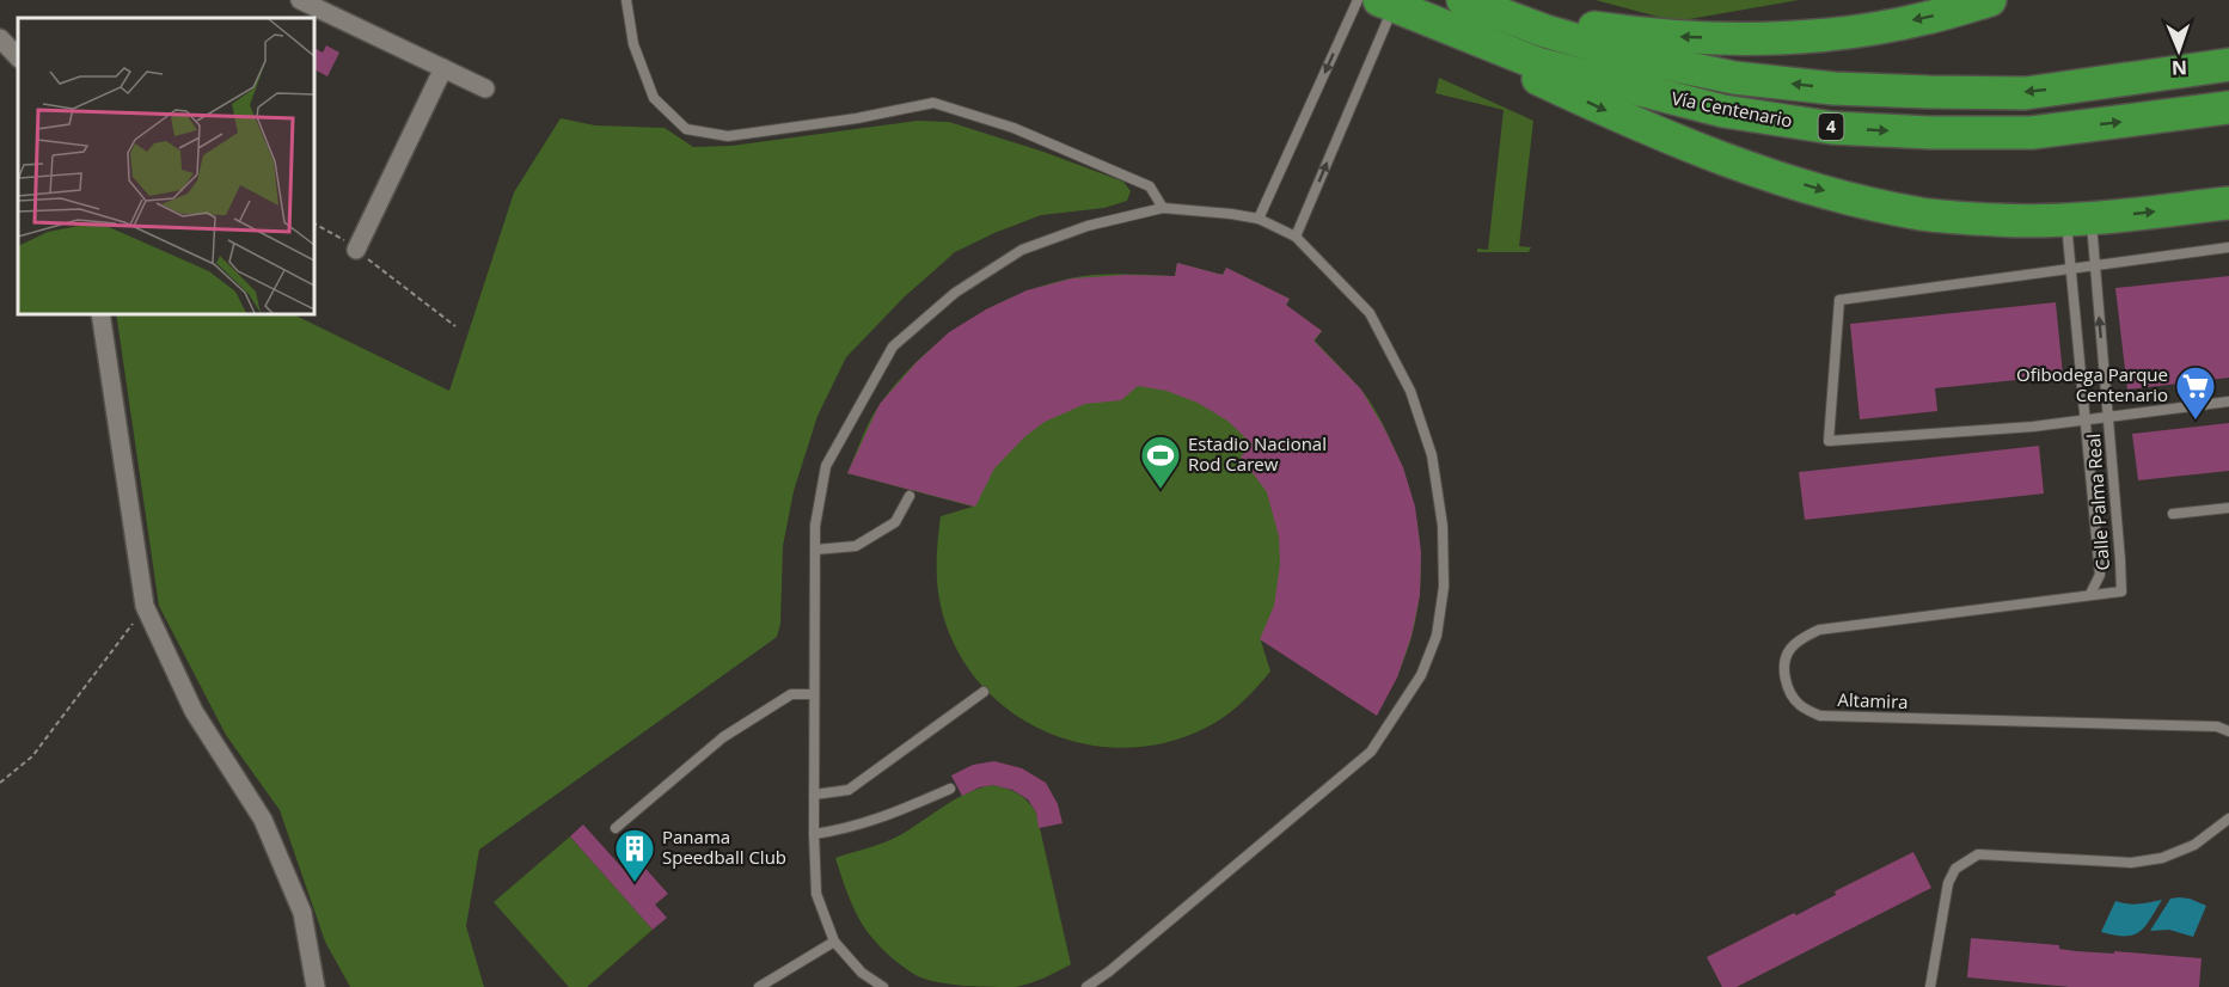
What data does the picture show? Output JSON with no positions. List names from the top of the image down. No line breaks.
{"streets":{"highway":["Vía Centenario","4"],"lane":["Calle Palma Real","Altamira"]},"crossings":[["Calle Palma Real","Altamira"]],"places":{"supermarket":["Ofibodega Parque Centenario"],"sports":["Estadio Nacional Rod Carew"],"building":["Panama Speedball Club"]},"north":"bottom"}
